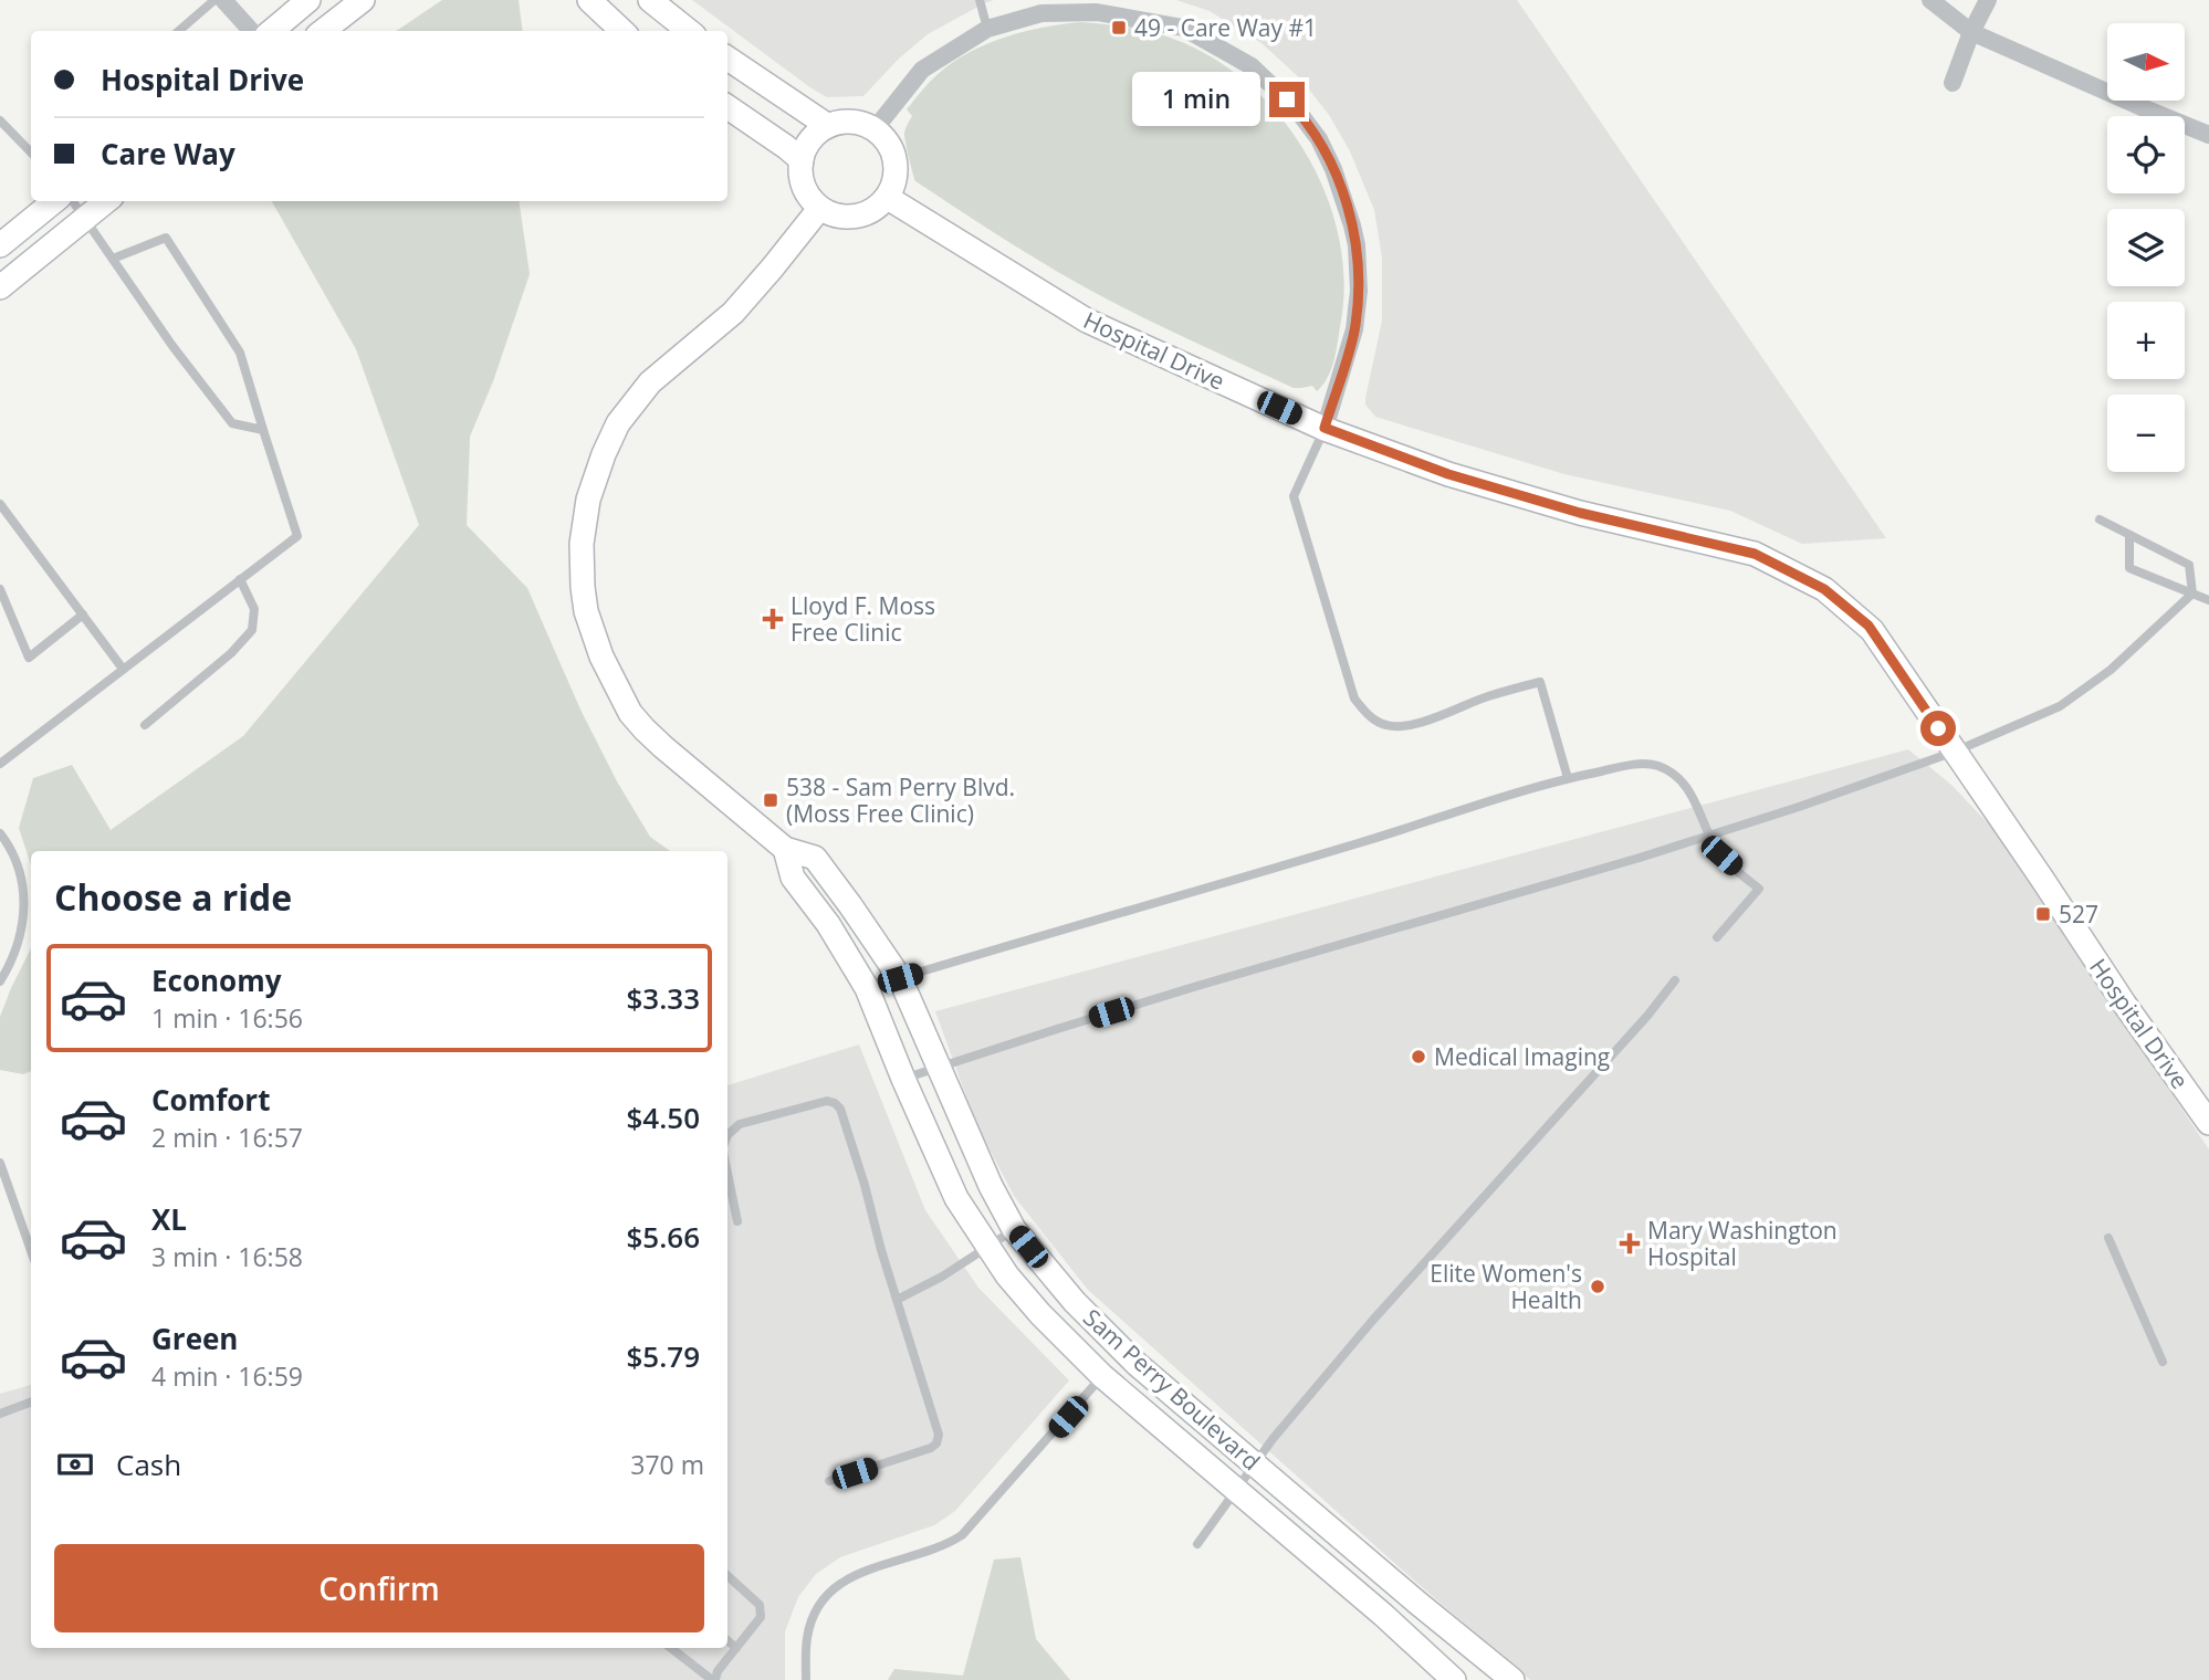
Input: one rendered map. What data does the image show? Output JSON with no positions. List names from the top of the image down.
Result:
{
  "streets": {
    "street": ["Hospital Drive", "Sam Perry Boulevard"]
  },
  "crossings": [
    ["Hospital Drive", "Sam Perry Boulevard"]
  ],
  "places": {
    "transit": ["49 - Care Way #1", "538 - Sam Perry Blvd. (Moss Free Clinic)", "527"],
    "health": ["Lloyd F. Moss Free Clinic", "Mary Washington Hospital"],
    "other": ["Medical Imaging", "Elite Women's Health"]
  },
  "north": "right",
  "page": {
    "map_buttons": ["+", "−"],
    "banner": ["Hospital Drive", "Care Way"],
    "bubble": "1 min",
    "heading": "Choose a ride",
    "list": [
      {
        "name": "Economy",
        "note": "1 min · 16:56",
        "value": "$3.33"
      },
      {
        "name": "Comfort",
        "note": "2 min · 16:57",
        "value": "$4.50"
      },
      {
        "name": "XL",
        "note": "3 min · 16:58",
        "value": "$5.66"
      },
      {
        "name": "Green",
        "note": "4 min · 16:59",
        "value": "$5.79"
      }
    ],
    "pay": ["Cash", "370 m"],
    "buttons": "Confirm"
  }
}
